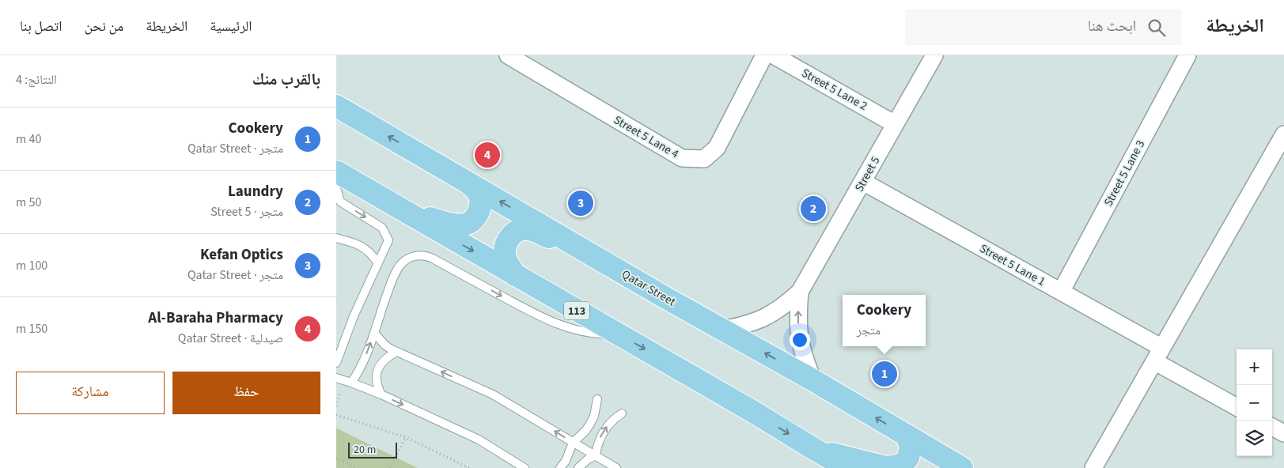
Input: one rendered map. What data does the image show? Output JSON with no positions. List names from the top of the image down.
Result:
{
  "streets": {
    "main road": ["Qatar Street", "113"],
    "street": [
      "Street 5 Lane 2",
      "Street 5 Lane 4",
      "Street 5 Lane 3",
      "Street 5",
      "Street 5 Lane 1"
    ]
  },
  "crossings": [
    ["Street 5 Lane 2", "Street 5"],
    ["Street 5 Lane 3", "Street 5 Lane 1"],
    ["Street 5", "Street 5 Lane 1"],
    ["Street 5", "Qatar Street"]
  ],
  "scale_bar": "20 m",
  "page": {
    "header": "الخريطة",
    "search": "ابحث هنا",
    "nav": [
      "الرئيسية",
      "الخريطة",
      "من نحن",
      "اتصل بنا"
    ],
    "heading": ["بالقرب منك", "النتائج: 4"],
    "list": [
      {
        "mark": "1",
        "name": "Cookery",
        "note": "متجر · Qatar Street",
        "value": "40 m"
      },
      {
        "mark": "2",
        "name": "Laundry",
        "note": "متجر · Street 5",
        "value": "50 m"
      },
      {
        "mark": "3",
        "name": "Kefan Optics",
        "note": "متجر · Qatar Street",
        "value": "100 m"
      },
      {
        "mark": "4",
        "name": "Al-Baraha Pharmacy",
        "note": "صيدلية · Qatar Street",
        "value": "150 m"
      }
    ],
    "pins": [
      "4",
      "3",
      "2",
      "1"
    ],
    "popup": ["Cookery", "متجر"],
    "map_buttons": ["+", "−"],
    "buttons": ["حفظ", "مشاركة"],
    "scale": "20 m"
  }
}
